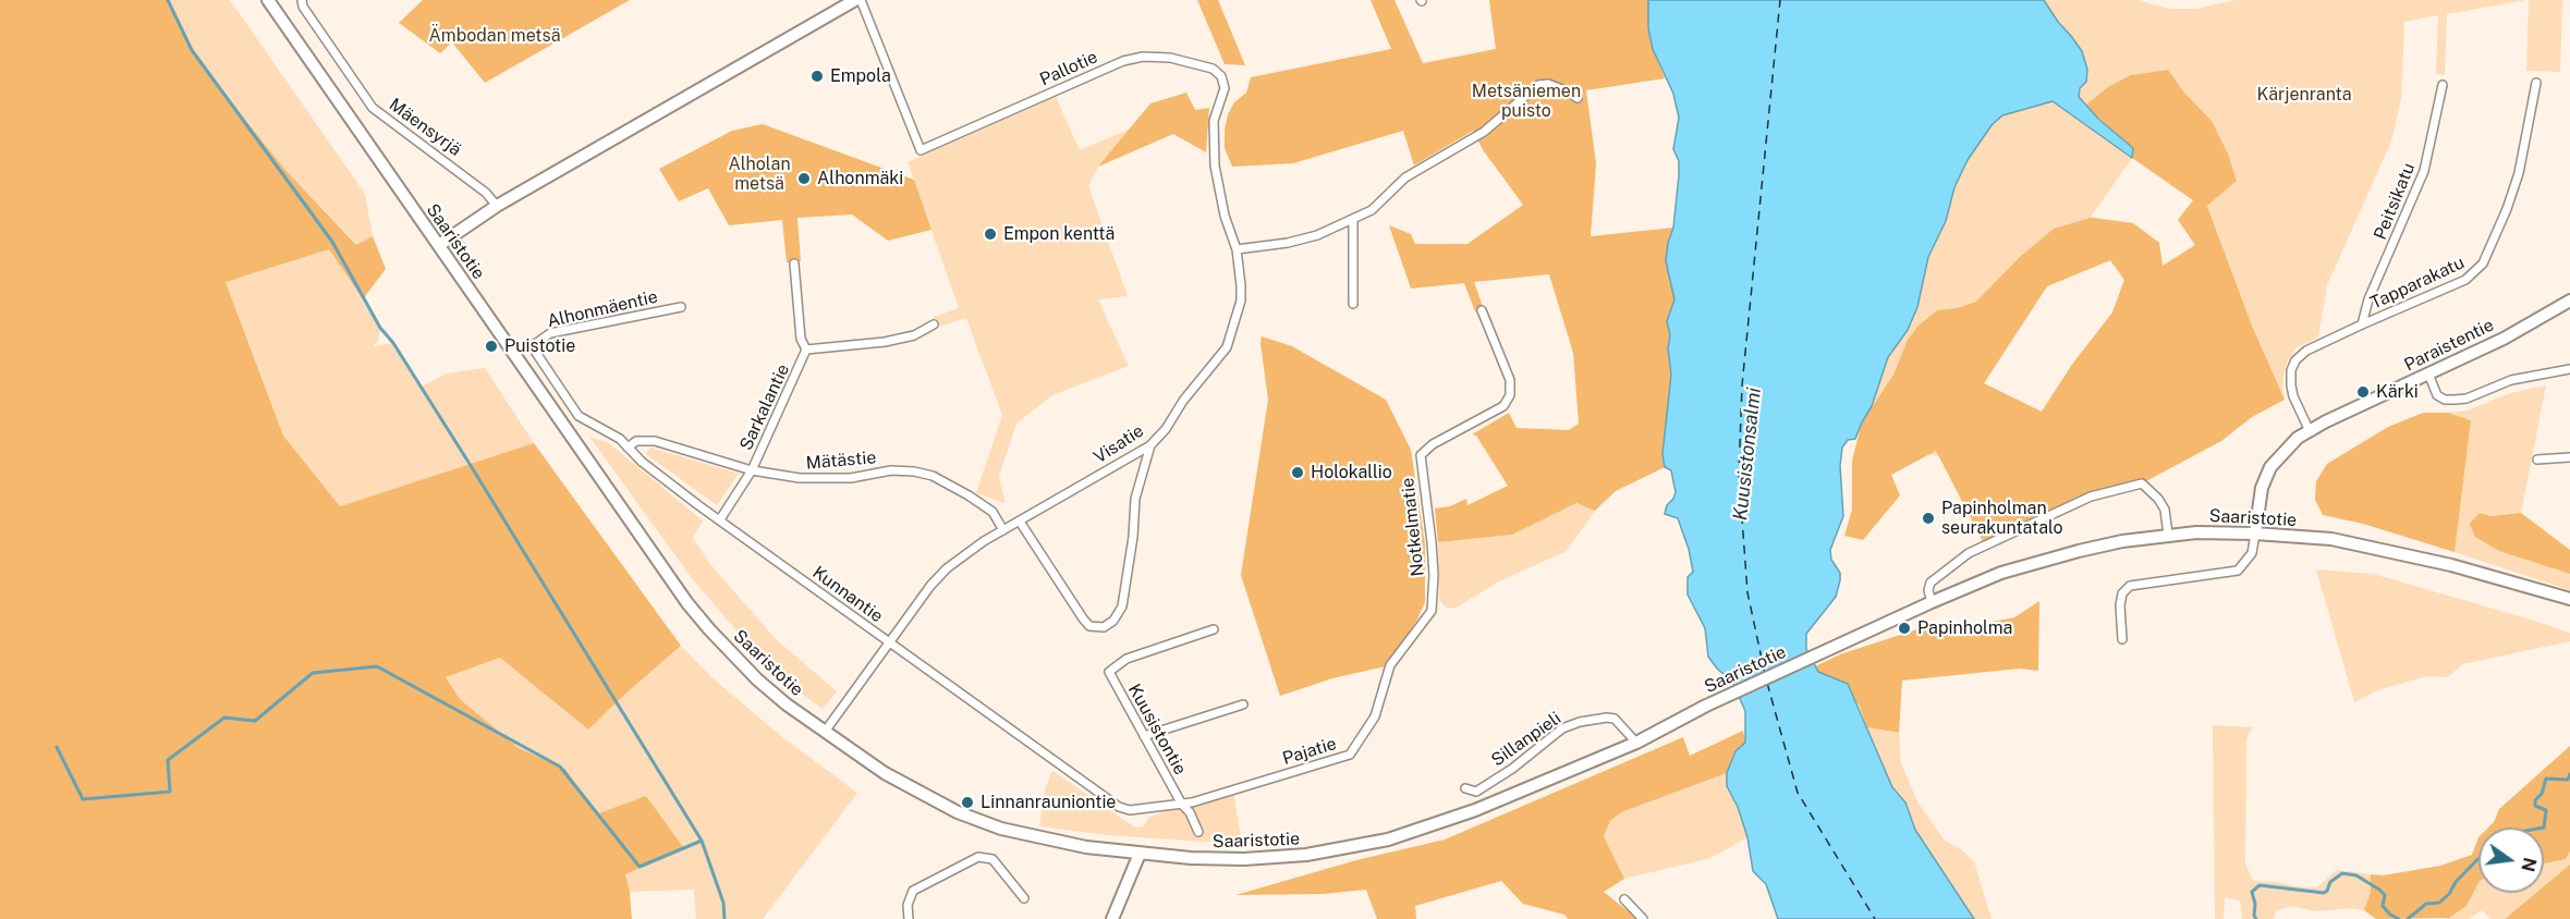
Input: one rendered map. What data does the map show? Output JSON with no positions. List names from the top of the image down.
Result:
{
  "streets": {
    "main road": ["Saaristotie", "Paraistentie"],
    "street": [
      "Pallotie",
      "Mäensyrjä",
      "Peitsikatu",
      "Tapparakatu",
      "Alhonmäentie",
      "Sarkalantie",
      "Visatie",
      "Mätästie",
      "Notkelmatie",
      "Kunnantie",
      "Kuusistontie",
      "Sillanpieli",
      "Pajatie"
    ]
  },
  "crossings": [
    ["Pallotie", "Visatie"],
    ["Peitsikatu", "Tapparakatu"],
    ["Saaristotie", "Paraistentie"],
    ["Saaristotie", "Visatie"],
    ["Saaristotie", "Sillanpieli"],
    ["Tapparakatu", "Paraistentie"],
    ["Alhonmäentie", "Kunnantie"],
    ["Sarkalantie", "Mätästie"],
    ["Sarkalantie", "Kunnantie"],
    ["Visatie", "Mätästie"],
    ["Visatie", "Kunnantie"],
    ["Mätästie", "Kunnantie"],
    ["Notkelmatie", "Pajatie"],
    ["Kunnantie", "Kuusistontie"],
    ["Kunnantie", "Pajatie"],
    ["Kuusistontie", "Pajatie"]
  ],
  "water": ["Kuusistonsalmi"],
  "parks": [
    "Ämbodan metsä",
    "Metsäniemen puisto",
    "Kärjenranta",
    "Alholan metsä"
  ],
  "places": [
    "Empola",
    "Alhonmäki",
    "Empon kenttä",
    "Puistotie",
    "Kärki",
    "Holokallio",
    "Papinholman seurakuntatalo",
    "Papinholma",
    "Linnanrauniontie"
  ],
  "north": "right"
}
